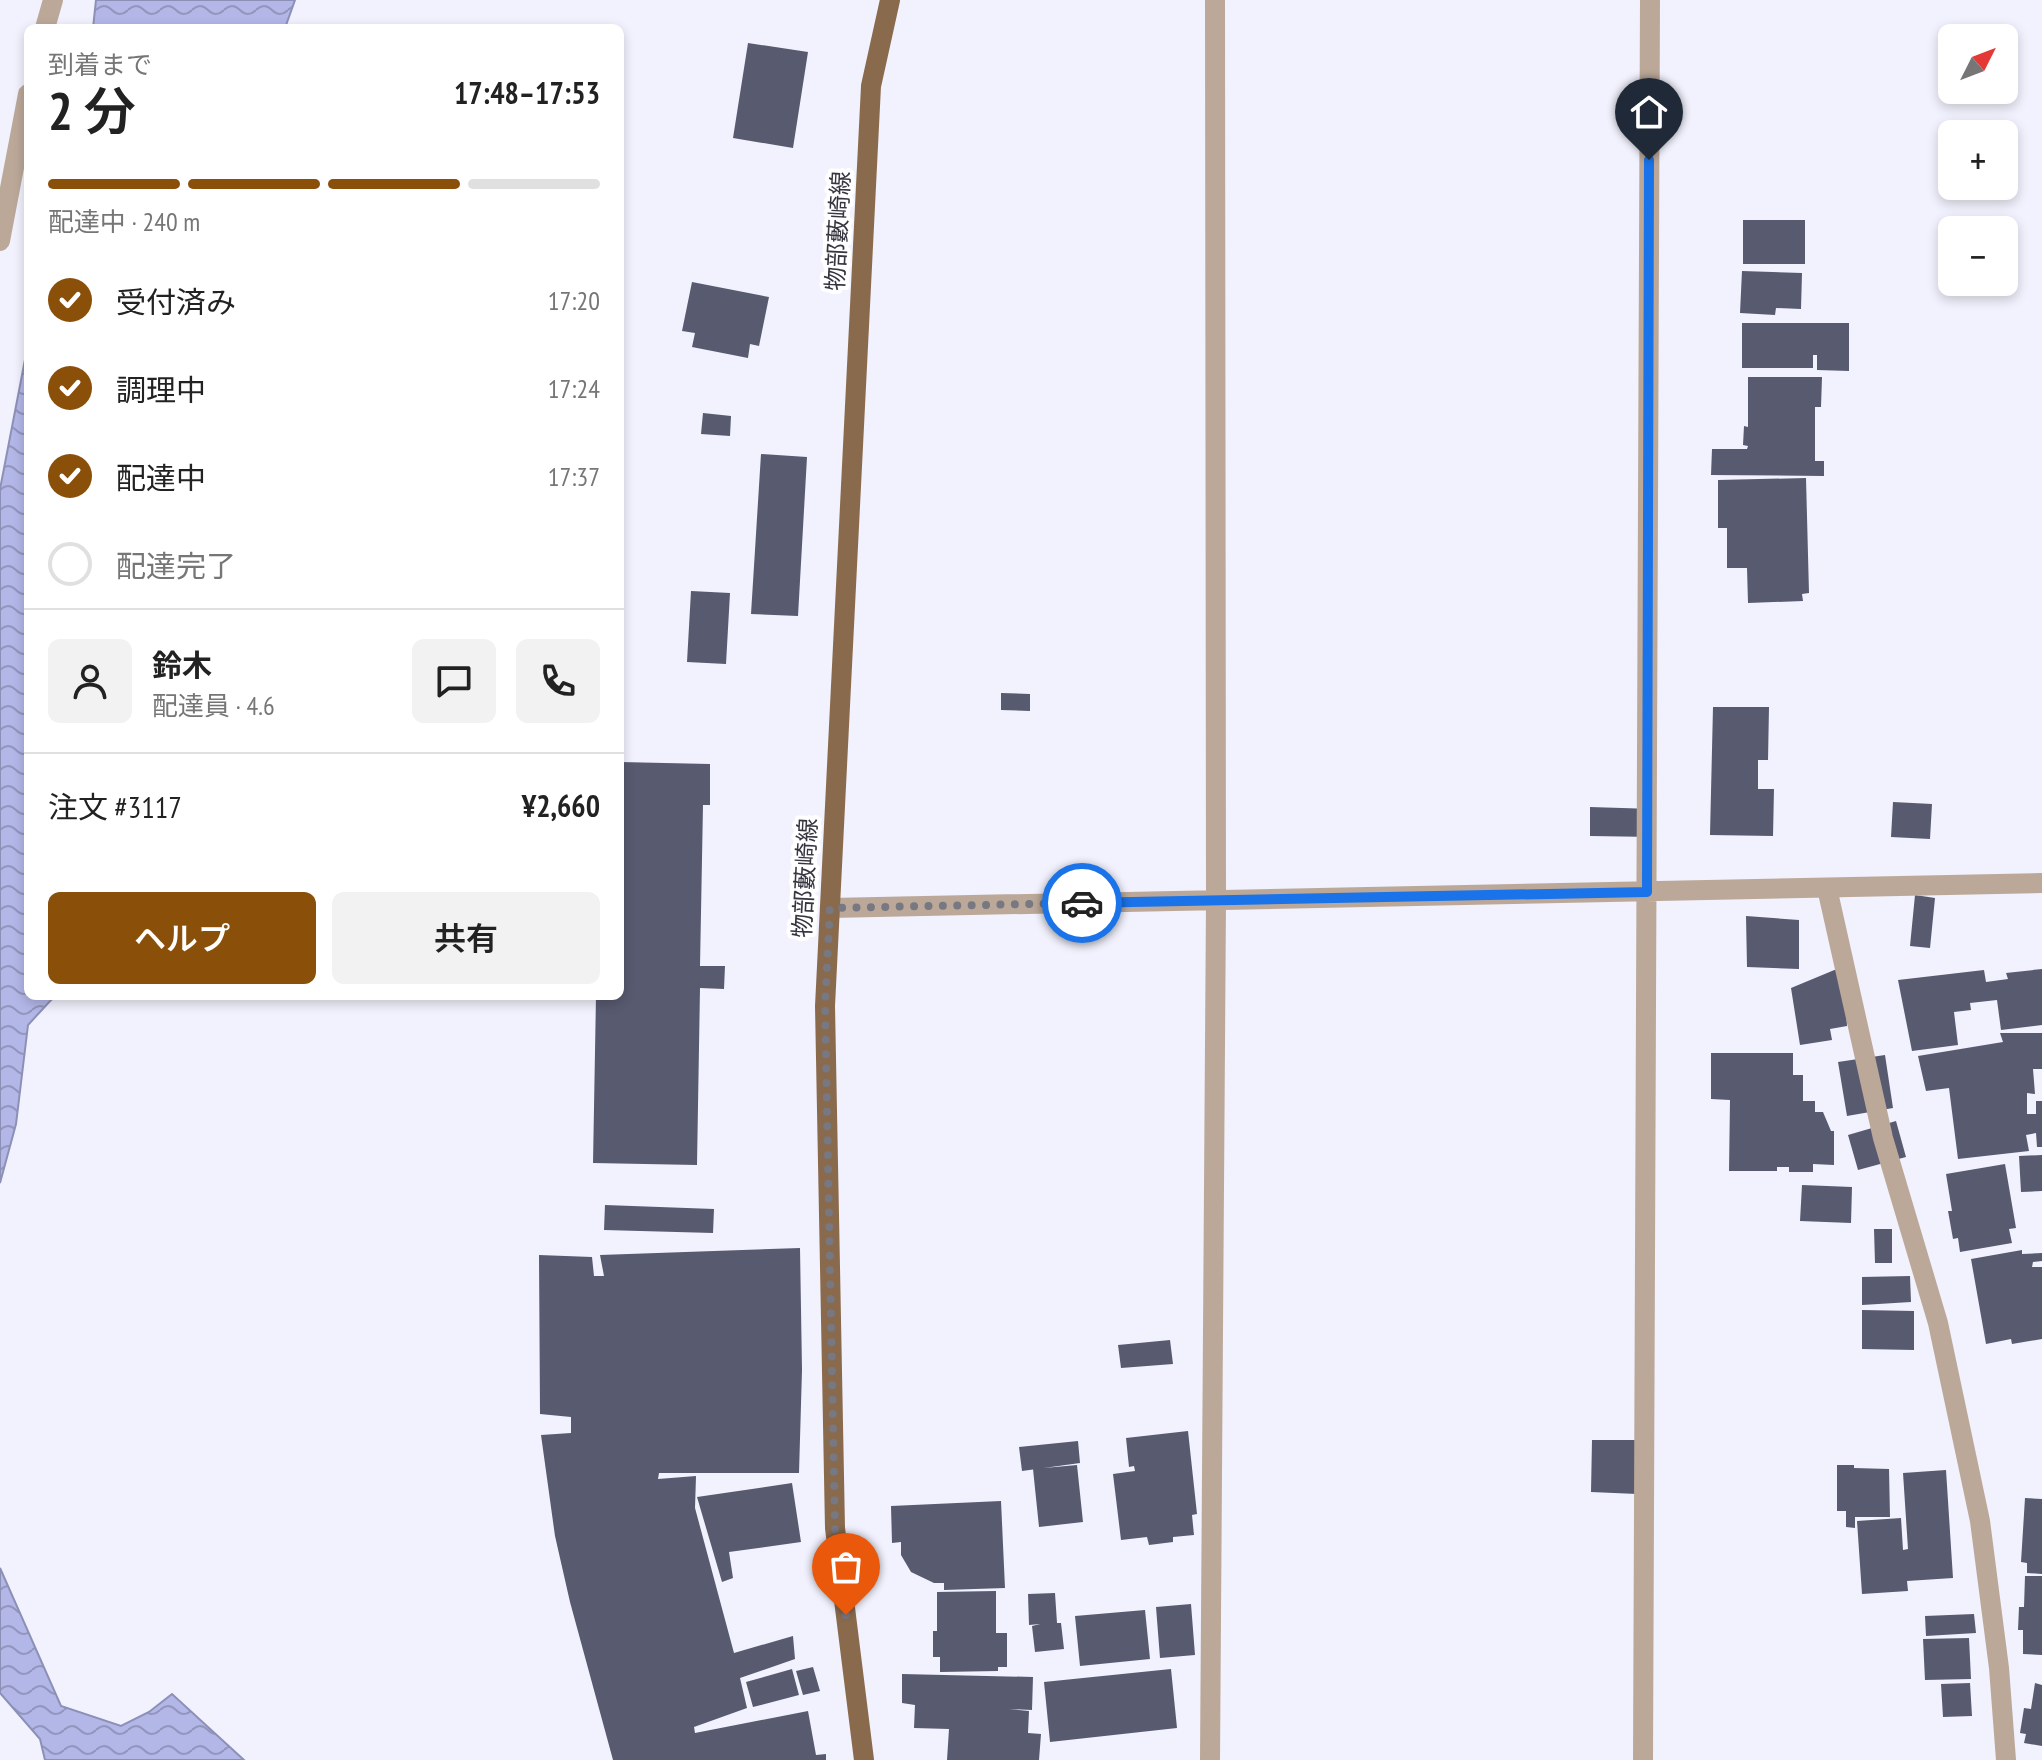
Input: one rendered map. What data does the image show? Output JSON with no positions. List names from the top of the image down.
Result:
{
  "streets": {
    "main road": ["物部藪崎線"]
  },
  "north": "top right",
  "page": {
    "map_buttons": ["+", "−"],
    "heading": ["2 分", "到着まで", "17:48–17:53"],
    "panel": [
      "鈴木",
      "配達員 · 4.6",
      "注文 #3117",
      "¥2,660"
    ],
    "bar": "配達中 · 240 m",
    "list": [
      ["受付済み", "17:20"],
      ["調理中", "17:24"],
      ["配達中", "17:37"],
      "配達完了"
    ],
    "buttons": ["ヘルプ", "共有"]
  }
}
